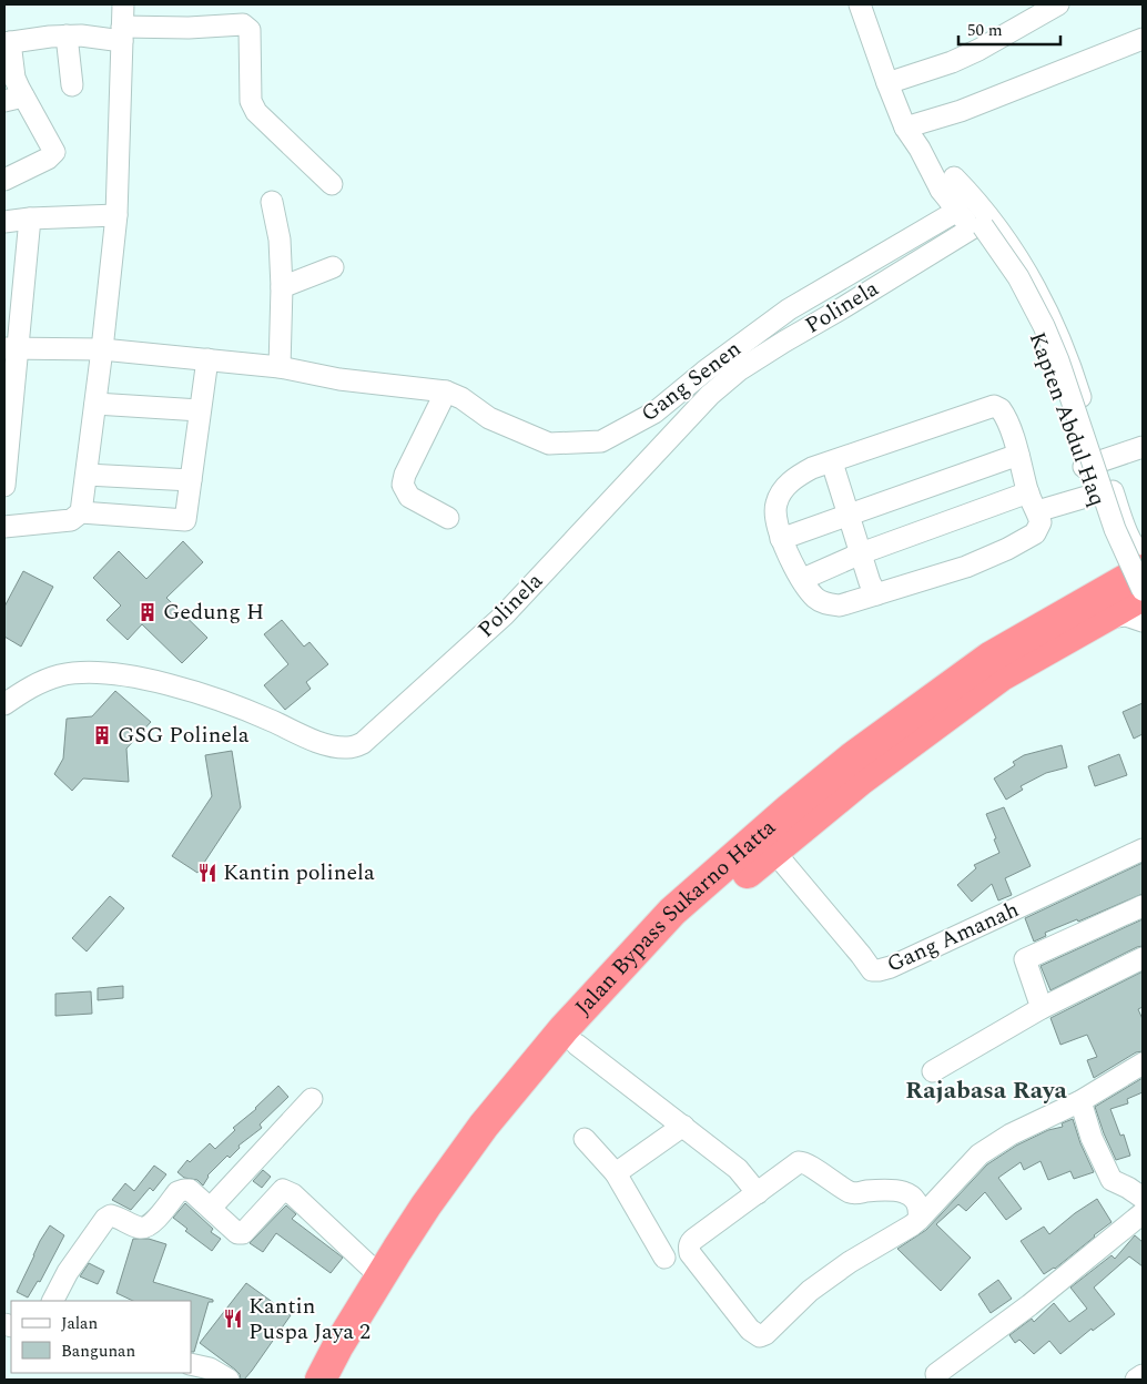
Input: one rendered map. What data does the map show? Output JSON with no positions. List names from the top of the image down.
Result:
{
  "streets": {
    "highway": ["Jalan Bypass Sukarno Hatta"],
    "street": [
      "Polinela",
      "Gang Senen",
      "Kapten Abdul Haq",
      "Gang Amanah"
    ]
  },
  "crossings": [
    ["Polinela", "Kapten Abdul Haq"],
    ["Gang Senen", "Kapten Abdul Haq"],
    ["Kapten Abdul Haq", "Jalan Bypass Sukarno Hatta"],
    ["Jalan Bypass Sukarno Hatta", "Gang Amanah"]
  ],
  "districts": ["Rajabasa Raya"],
  "places": {
    "building": ["Gedung H", "GSG Polinela"],
    "restaurant": ["Kantin polinela", "Kantin Puspa Jaya 2"]
  },
  "legend": ["Jalan", "Bangunan"],
  "scale_bar": "50 m"
}
